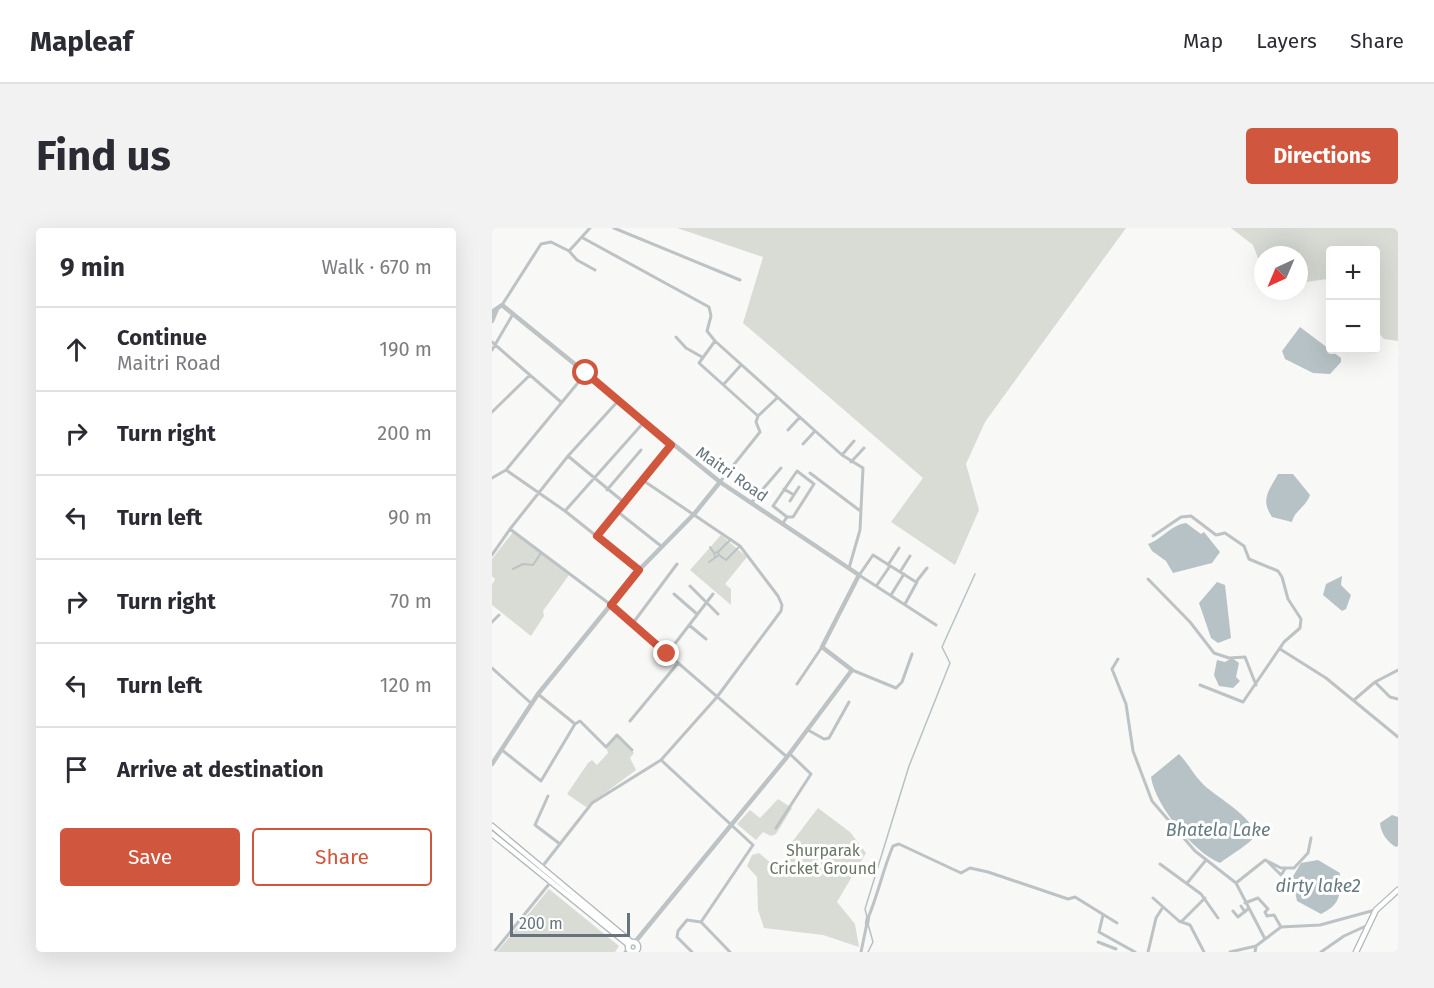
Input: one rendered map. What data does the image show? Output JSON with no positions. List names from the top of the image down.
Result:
{
  "streets": {
    "street": ["Maitri Road"]
  },
  "water": ["Bhatela Lake", "dirty lake2"],
  "parks": ["Shurparak Cricket Ground"],
  "scale_bar": "200 m",
  "north": "bottom left",
  "page": {
    "header": "Mapleaf",
    "nav": ["Map", "Layers", "Share"],
    "buttons": [
      "Directions",
      ["Save", "Share"]
    ],
    "title": "Find us",
    "heading": ["9 min", "Walk · 670 m"],
    "map_buttons": ["+", "−"],
    "list": [
      ["Continue", "Maitri Road", "190 m"],
      ["Turn right", "200 m"],
      ["Turn left", "90 m"],
      ["Turn right", "70 m"],
      ["Turn left", "120 m"],
      "Arrive at destination"
    ],
    "scale": "200 m"
  }
}
